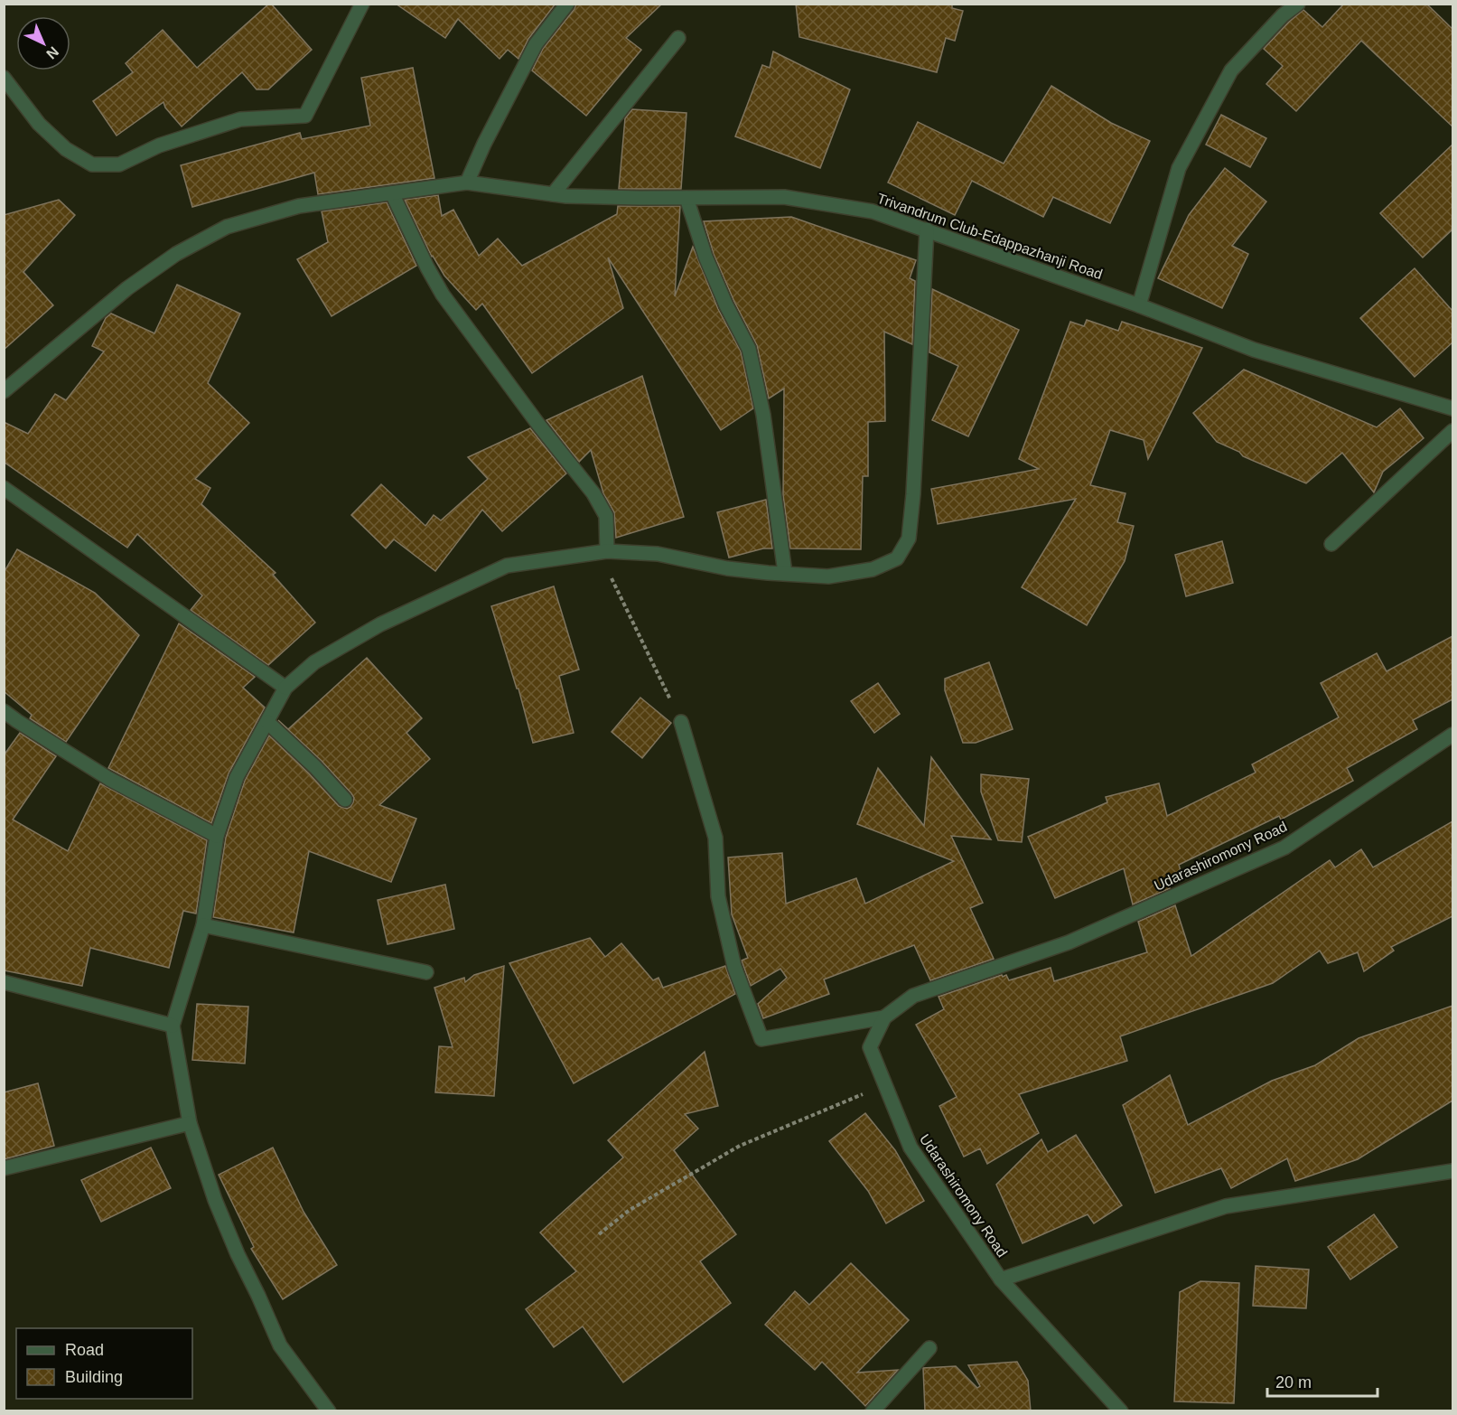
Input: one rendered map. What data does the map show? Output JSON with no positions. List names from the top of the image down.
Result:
{
  "streets": {
    "street": ["Trivandrum Club-Edappazhanji Road", "Udarashiromony Road"]
  },
  "legend": ["Road", "Building"],
  "scale_bar": "20 m",
  "north": "bottom right"
}
